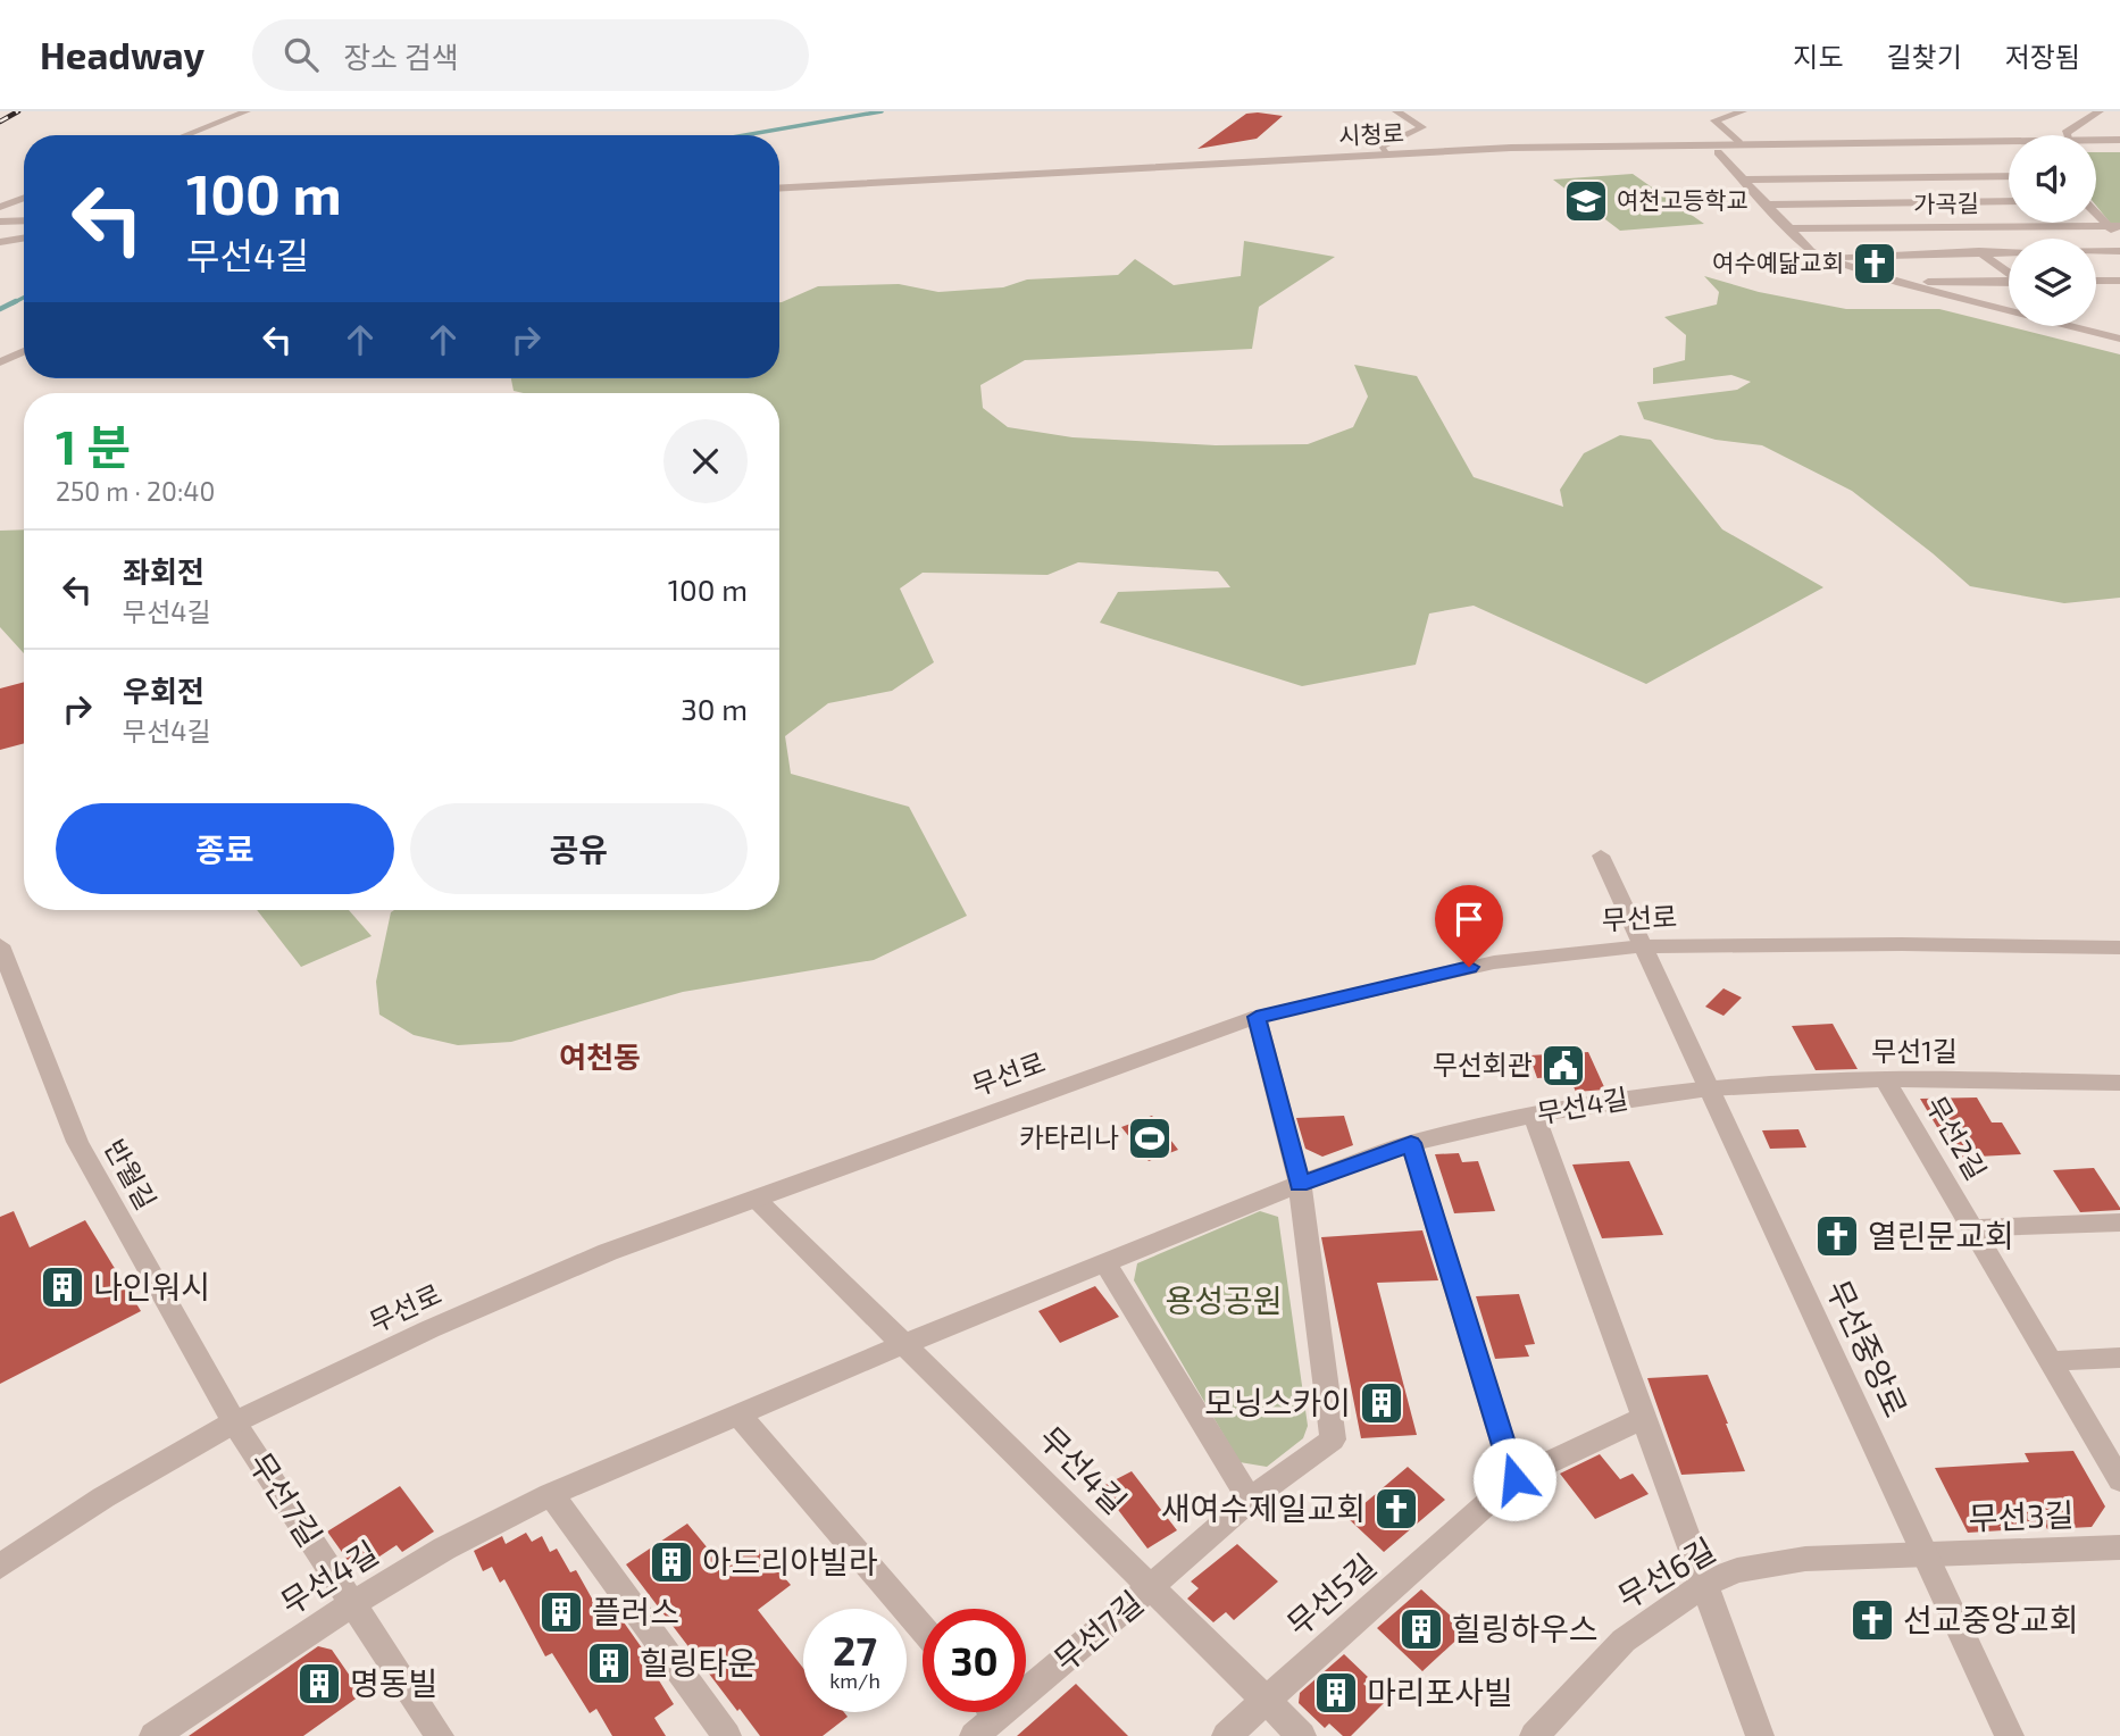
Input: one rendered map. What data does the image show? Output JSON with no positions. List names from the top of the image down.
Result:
{
  "streets": {
    "street": [
      "시청로",
      "가곡길",
      "무선로",
      "무선1길",
      "무선4길",
      "무선2길",
      "반월길",
      "무선중앙로",
      "무선7길",
      "무선3길",
      "무선6길",
      "무선5길"
    ]
  },
  "crossings": [
    ["무선로", "무선4길"],
    ["무선로", "반월길"],
    ["무선로", "무선중앙로"],
    ["무선로", "무선7길"],
    ["무선1길", "무선4길"],
    ["무선1길", "무선2길"],
    ["무선1길", "무선중앙로"],
    ["무선4길", "무선중앙로"],
    ["무선4길", "무선7길"],
    ["무선4길", "무선5길"],
    ["반월길", "무선7길"],
    ["무선중앙로", "무선3길"],
    ["무선중앙로", "무선6길"],
    ["무선3길", "무선6길"]
  ],
  "districts": ["여천동"],
  "parks": ["용성공원"],
  "places": {
    "school or university": ["여천고등학교"],
    "church": [
      "여수예닮교회",
      "열린문교회",
      "새여수제일교회",
      "선교중앙교회"
    ],
    "public building": ["무선회관"],
    "sports": ["카타리나"],
    "building": [
      "나인워시",
      "모닝스카이",
      "아드리아빌라",
      "플러스",
      "힐링하우스",
      "힐링타운",
      "명동빌",
      "마리포사빌"
    ]
  },
  "page": {
    "header": "Headway",
    "search": "장소 검색",
    "nav": ["지도", "길찾기", "저장됨"],
    "turn": ["100 m", "무선4길"],
    "heading": ["1 분", "250 m · 20:40"],
    "list": [
      {
        "name": "좌회전",
        "note": "무선4길",
        "value": "100 m"
      },
      {
        "name": "우회전",
        "note": "무선4길",
        "value": "30 m"
      }
    ],
    "buttons": ["종료", "공유"],
    "speed": "27 km/h",
    "limit": "30"
  }
}
